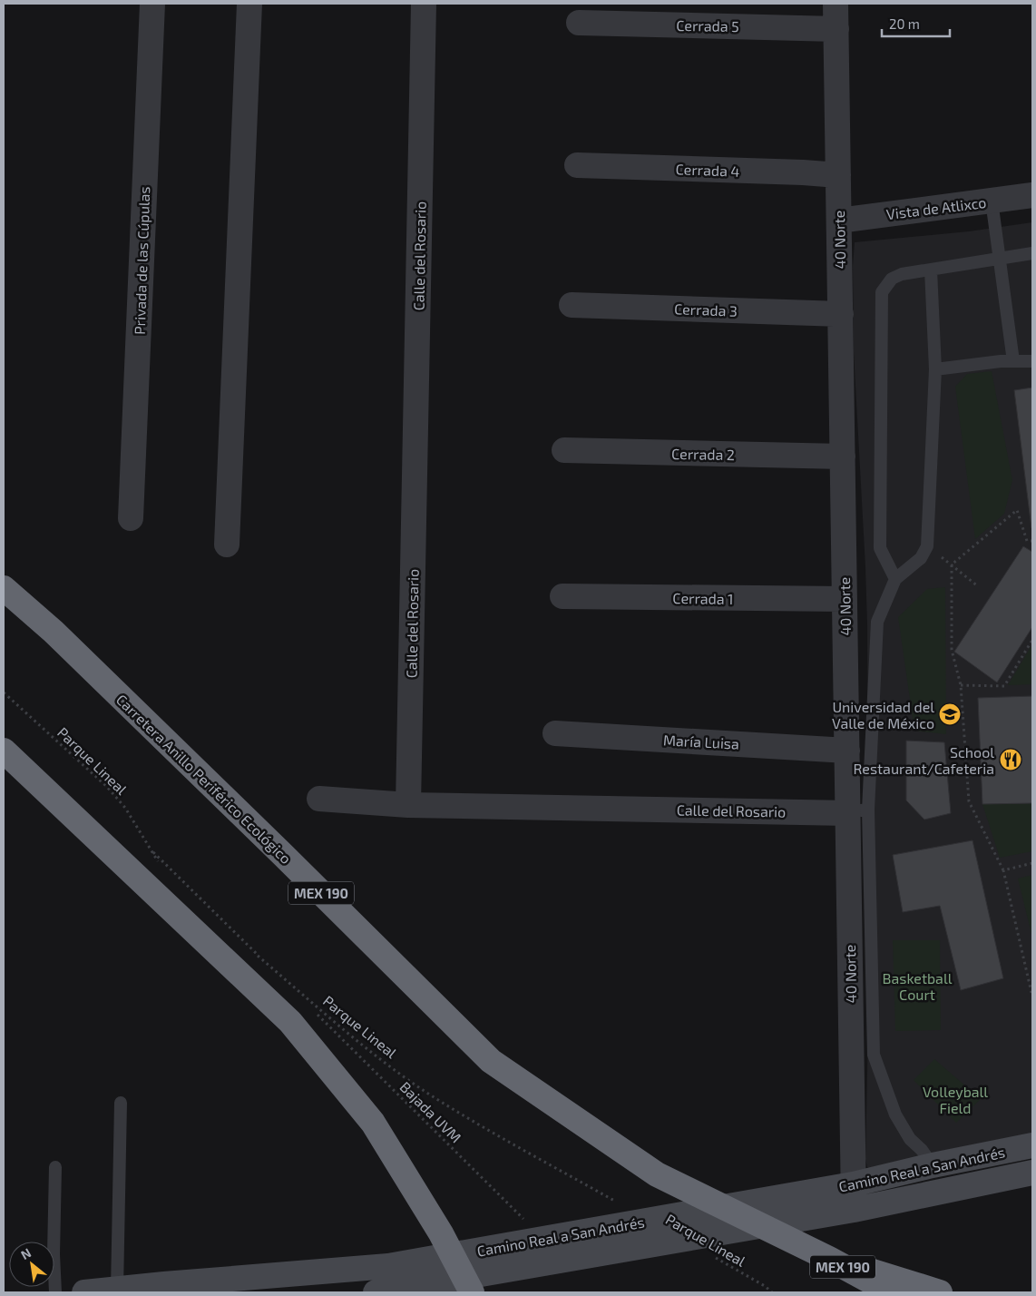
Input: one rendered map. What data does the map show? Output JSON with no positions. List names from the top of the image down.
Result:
{
  "streets": {
    "highway": ["Carretera Anillo Periférico Ecológico", "MEX 190"],
    "main road": ["Camino Real a San Andrés"],
    "street": [
      "Cerrada 5",
      "Cerrada 4",
      "Vista de Atlixco",
      "40 Norte",
      "Calle del Rosario",
      "Privada de las Cúpulas",
      "Cerrada 3",
      "Cerrada 2",
      "Cerrada 1",
      "María Luisa"
    ],
    "path": ["Parque Lineal", "Bajada UVM"]
  },
  "crossings": [
    ["Cerrada 5", "40 Norte"],
    ["Cerrada 4", "40 Norte"],
    ["Vista de Atlixco", "40 Norte"],
    ["40 Norte", "Calle del Rosario"],
    ["40 Norte", "Cerrada 3"],
    ["40 Norte", "Cerrada 2"],
    ["40 Norte", "Cerrada 1"],
    ["40 Norte", "María Luisa"],
    ["40 Norte", "Camino Real a San Andrés"],
    ["Carretera Anillo Periférico Ecológico", "MEX 190"],
    ["Bajada UVM", "Camino Real a San Andrés"]
  ],
  "parks": ["Basketball Court", "Volleyball Field"],
  "places": {
    "school or university": ["Universidad del Valle de México"],
    "restaurant": ["School Restaurant/Cafeteria"]
  },
  "scale_bar": "20 m",
  "north": "top left"
}
